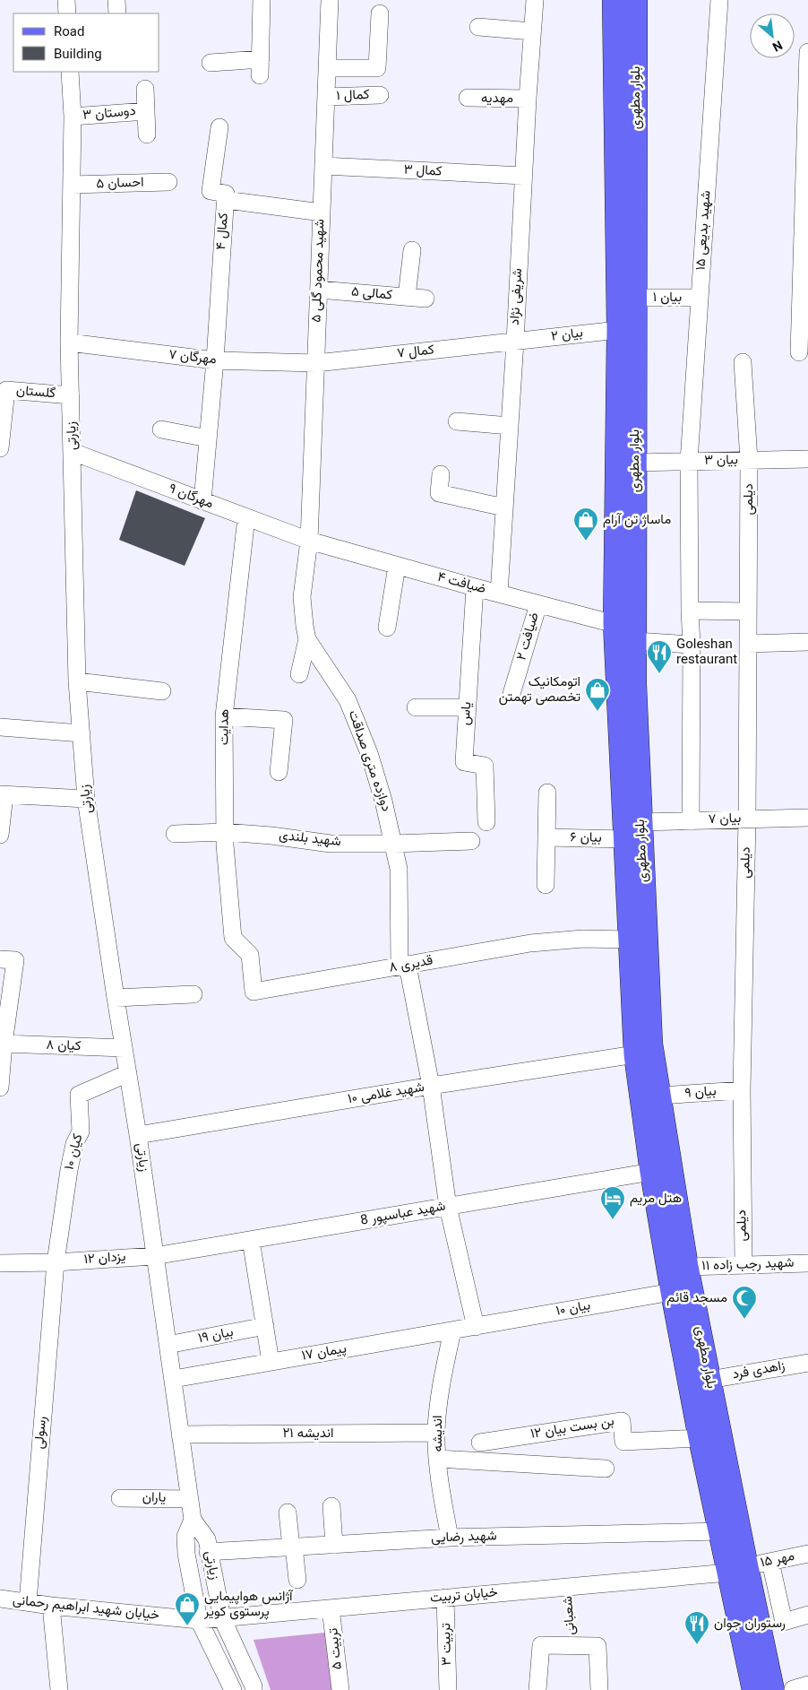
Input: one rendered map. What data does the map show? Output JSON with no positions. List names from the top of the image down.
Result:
{
  "streets": {
    "main road": ["بلوار مطهری"],
    "street": [
      "کمال ۱",
      "مهدیه",
      "دوستان ۳",
      "کمال ۳",
      "احسان ۵",
      "شهید بدیعی ۱۵",
      "کمال ۴",
      "شهید محمود گلی ۵",
      "کمالی ۵",
      "شریفی نژاد",
      "بیان ۱",
      "بیان ۲",
      "کمال ۷",
      "مهرگان ۷",
      "گلستان",
      "زیارتی",
      "بیان ۳",
      "مهرگان ۹",
      "دیلمی",
      "ضیافت ۴",
      "ضیافت ۲",
      "یاس",
      "هدایت",
      "دوازده متری صداقت",
      "بیان ۷",
      "بیان ۶",
      "شهید بلندی",
      "قدیری ۸",
      "کیان ۸",
      "بیان ۹",
      "شهید غلامی ۱۰",
      "کیان ۱۰",
      "شهید عباسپور 8",
      "یزدان ۱۲",
      "شهید رجب زاده ۱۱",
      "بیان ۱۰",
      "بیان ۱۹",
      "پیمان ۱۷",
      "زاهدی فرد",
      "بن بست بیان ۱۲",
      "رسولی",
      "اندیشه ۲۱",
      "اندیشه",
      "یاران",
      "شهید رضایی",
      "مهر ۱۵",
      "خیابان تربیت",
      "خیابان شهید ابراهیم رحمانی",
      "شعبانی",
      "تربیت ۳",
      "تربیت ۵"
    ]
  },
  "crossings": [
    ["کمال ۱", "شهید محمود گلی ۵"],
    ["بلوار مطهری", "بیان ۱"],
    ["بلوار مطهری", "بیان ۲"],
    ["بلوار مطهری", "بیان ۳"],
    ["بلوار مطهری", "ضیافت ۴"],
    ["بلوار مطهری", "بیان ۷"],
    ["بلوار مطهری", "بیان ۶"],
    ["بلوار مطهری", "قدیری ۸"],
    ["بلوار مطهری", "بیان ۹"],
    ["بلوار مطهری", "شهید غلامی ۱۰"],
    ["بلوار مطهری", "شهید عباسپور 8"],
    ["بلوار مطهری", "شهید رجب زاده ۱۱"],
    ["بلوار مطهری", "بیان ۱۰"],
    ["بلوار مطهری", "زاهدی فرد"],
    ["بلوار مطهری", "بن بست بیان ۱۲"],
    ["بلوار مطهری", "شهید رضایی"],
    ["بلوار مطهری", "مهر ۱۵"],
    ["بلوار مطهری", "خیابان تربیت"],
    ["مهدیه", "شریفی نژاد"],
    ["دوستان ۳", "زیارتی"],
    ["کمال ۳", "شهید محمود گلی ۵"],
    ["کمال ۳", "شریفی نژاد"],
    ["احسان ۵", "زیارتی"],
    ["شهید بدیعی ۱۵", "بیان ۱"],
    ["شهید بدیعی ۱۵", "بیان ۳"],
    ["شهید بدیعی ۱۵", "بیان ۷"],
    ["کمال ۴", "شهید محمود گلی ۵"],
    ["کمال ۴", "مهرگان ۷"],
    ["کمال ۴", "مهرگان ۹"],
    ["شهید محمود گلی ۵", "کمالی ۵"],
    ["شهید محمود گلی ۵", "کمال ۷"],
    ["شهید محمود گلی ۵", "مهرگان ۷"],
    ["شهید محمود گلی ۵", "مهرگان ۹"],
    ["شهید محمود گلی ۵", "ضیافت ۴"],
    ["شهید محمود گلی ۵", "دوازده متری صداقت"],
    ["شریفی نژاد", "بیان ۲"],
    ["شریفی نژاد", "کمال ۷"],
    ["شریفی نژاد", "ضیافت ۴"],
    ["بیان ۲", "کمال ۷"],
    ["کمال ۷", "مهرگان ۷"],
    ["مهرگان ۷", "زیارتی"],
    ["گلستان", "زیارتی"],
    ["زیارتی", "مهرگان ۹"],
    ["زیارتی", "کیان ۸"],
    ["زیارتی", "شهید غلامی ۱۰"],
    ["زیارتی", "کیان ۱۰"],
    ["زیارتی", "شهید عباسپور 8"],
    ["زیارتی", "یزدان ۱۲"],
    ["زیارتی", "بیان ۱۹"],
    ["زیارتی", "پیمان ۱۷"],
    ["زیارتی", "اندیشه ۲۱"],
    ["زیارتی", "یاران"],
    ["زیارتی", "شهید رضایی"],
    ["زیارتی", "خیابان تربیت"],
    ["زیارتی", "خیابان شهید ابراهیم رحمانی"],
    ["بیان ۳", "دیلمی"],
    ["مهرگان ۹", "ضیافت ۴"],
    ["مهرگان ۹", "هدایت"],
    ["مهرگان ۹", "دوازده متری صداقت"],
    ["دیلمی", "بیان ۷"],
    ["دیلمی", "بیان ۹"],
    ["دیلمی", "شهید رجب زاده ۱۱"],
    ["ضیافت ۴", "ضیافت ۲"],
    ["ضیافت ۴", "یاس"],
    ["ضیافت ۴", "دوازده متری صداقت"],
    ["هدایت", "شهید بلندی"],
    ["هدایت", "قدیری ۸"],
    ["دوازده متری صداقت", "شهید بلندی"],
    ["دوازده متری صداقت", "قدیری ۸"],
    ["دوازده متری صداقت", "شهید غلامی ۱۰"],
    ["دوازده متری صداقت", "شهید عباسپور 8"],
    ["دوازده متری صداقت", "بیان ۱۰"],
    ["دوازده متری صداقت", "پیمان ۱۷"],
    ["کیان ۱۰", "یزدان ۱۲"],
    ["کیان ۱۰", "رسولی"],
    ["شهید عباسپور 8", "یزدان ۱۲"],
    ["یزدان ۱۲", "رسولی"],
    ["بیان ۱۰", "پیمان ۱۷"],
    ["پیمان ۱۷", "اندیشه"],
    ["رسولی", "خیابان شهید ابراهیم رحمانی"],
    ["اندیشه ۲۱", "اندیشه"],
    ["اندیشه", "شهید رضایی"],
    ["مهر ۱۵", "خیابان تربیت"],
    ["خیابان تربیت", "خیابان شهید ابراهیم رحمانی"],
    ["خیابان تربیت", "شعبانی"],
    ["خیابان تربیت", "تربیت ۳"],
    ["خیابان تربیت", "تربیت ۵"]
  ],
  "places": {
    "shop": ["ماساژ تن آرام", "اتومکانیک تخصصی تهمتن", "آژانس هواپیمایی پرستوی کویر"],
    "restaurant": ["Goleshan restaurant", "رستوران جوان"],
    "hotel": ["هتل مریم"],
    "mosque": ["مسجد قائم"]
  },
  "legend": ["Road", "Building"],
  "north": "bottom right"
}
